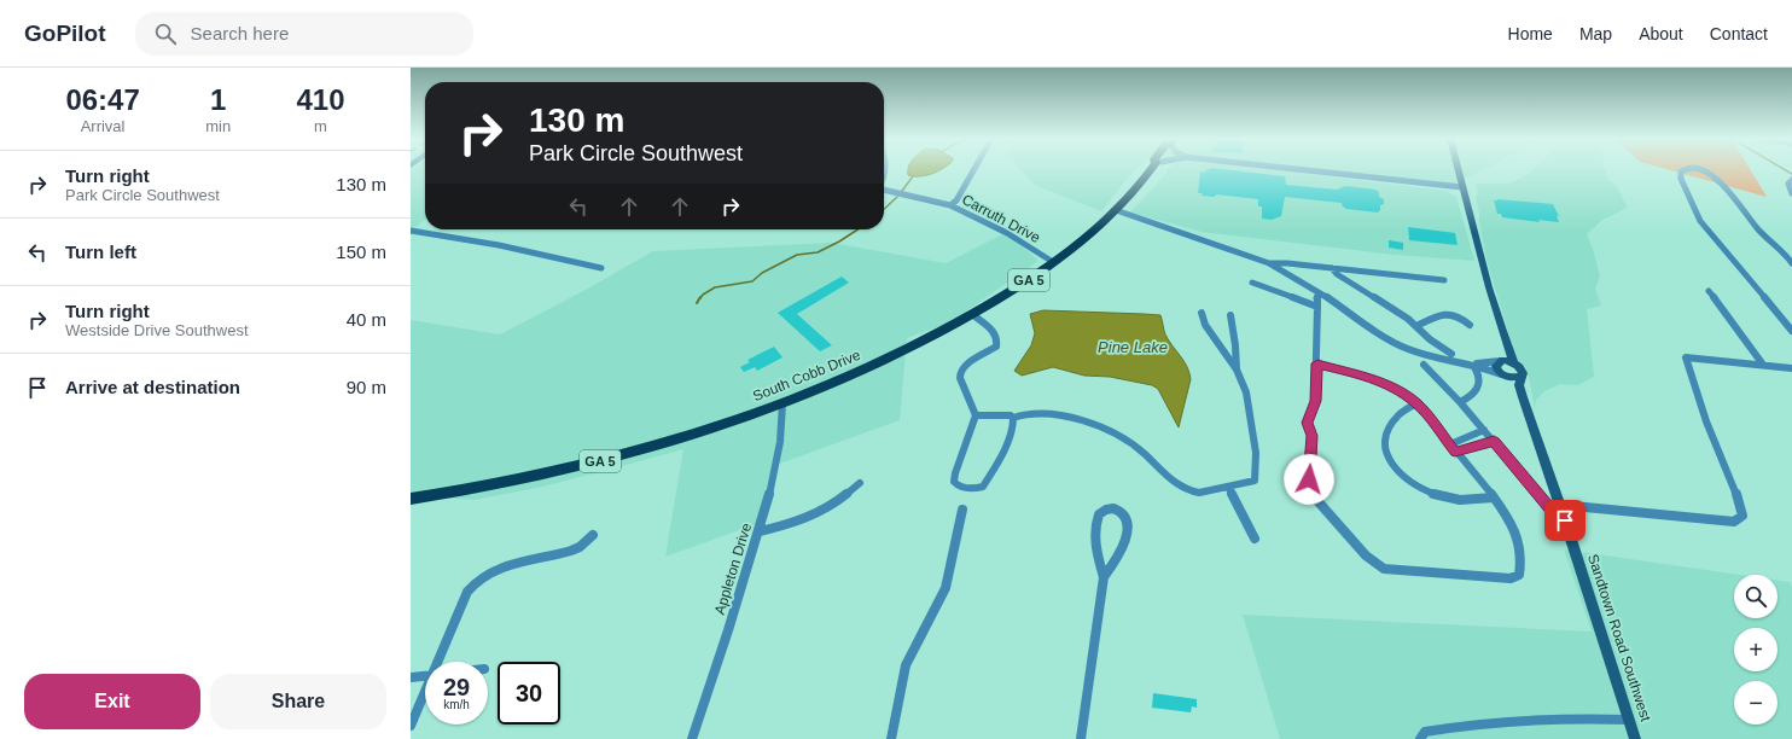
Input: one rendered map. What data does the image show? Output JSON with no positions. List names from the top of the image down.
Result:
{
  "streets": {
    "main road": ["GA 5", "South Cobb Drive"],
    "street": ["Carruth Drive", "Appleton Drive", "Sandtown Road Southwest"]
  },
  "crossings": [
    ["Carruth Drive", "South Cobb Drive"],
    ["South Cobb Drive", "Appleton Drive"]
  ],
  "water": ["Pine Lake"],
  "page": {
    "header": "GoPilot",
    "search": "Search here",
    "nav": [
      "Home",
      "Map",
      "About",
      "Contact"
    ],
    "eta": [
      "06:47",
      "Arrival",
      "1",
      "min",
      "410",
      "m"
    ],
    "turn": ["130 m", "Park Circle Southwest"],
    "list": [
      {
        "name": "Turn right",
        "note": "Park Circle Southwest",
        "value": "130 m"
      },
      {
        "name": "Turn left",
        "value": "150 m"
      },
      {
        "name": "Turn right",
        "note": "Westside Drive Southwest",
        "value": "40 m"
      },
      {
        "name": "Arrive at destination",
        "value": "90 m"
      }
    ],
    "map_buttons": ["+", "−"],
    "speed": "29 km/h",
    "limit": "30",
    "buttons": ["Exit", "Share"]
  }
}
